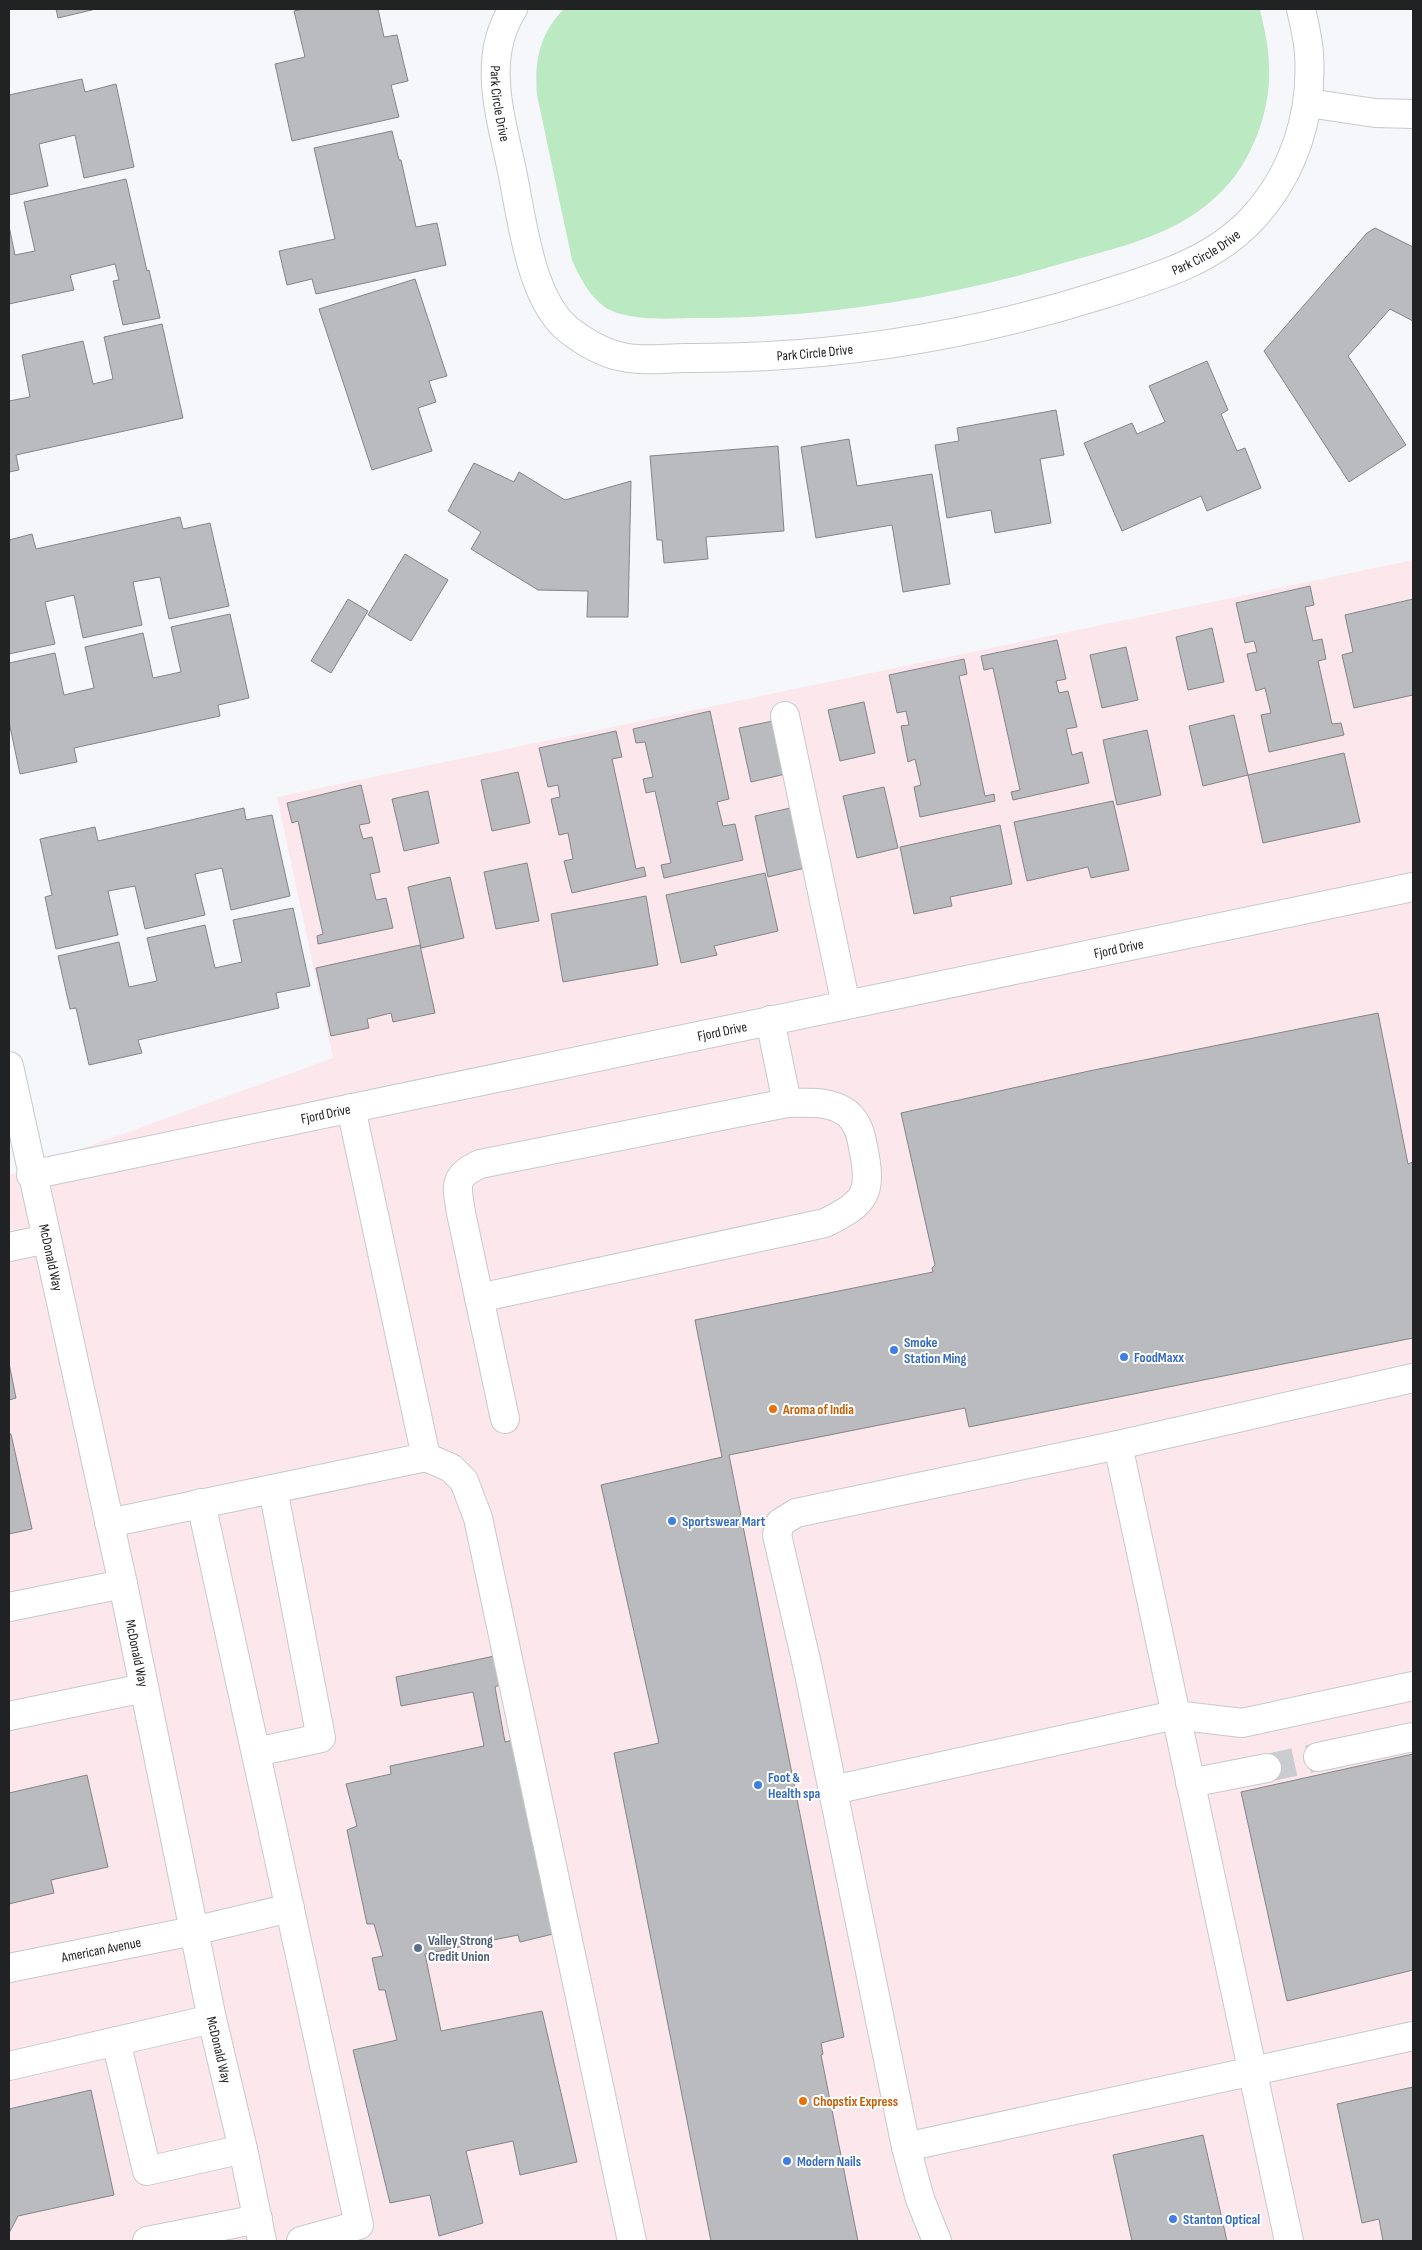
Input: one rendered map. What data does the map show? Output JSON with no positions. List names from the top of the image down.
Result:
{
  "streets": {
    "street": [
      "Park Circle Drive",
      "Fjord Drive",
      "McDonald Way",
      "American Avenue"
    ]
  },
  "crossings": [
    ["Fjord Drive", "McDonald Way"],
    ["McDonald Way", "American Avenue"]
  ],
  "places": [
    "Smoke Station Ming",
    "FoodMaxx",
    "Aroma of India",
    "Sportswear Mart",
    "Foot & Health spa",
    "Valley Strong Credit Union",
    "Chopstix Express",
    "Modern Nails",
    "Stanton Optical"
  ]
}
